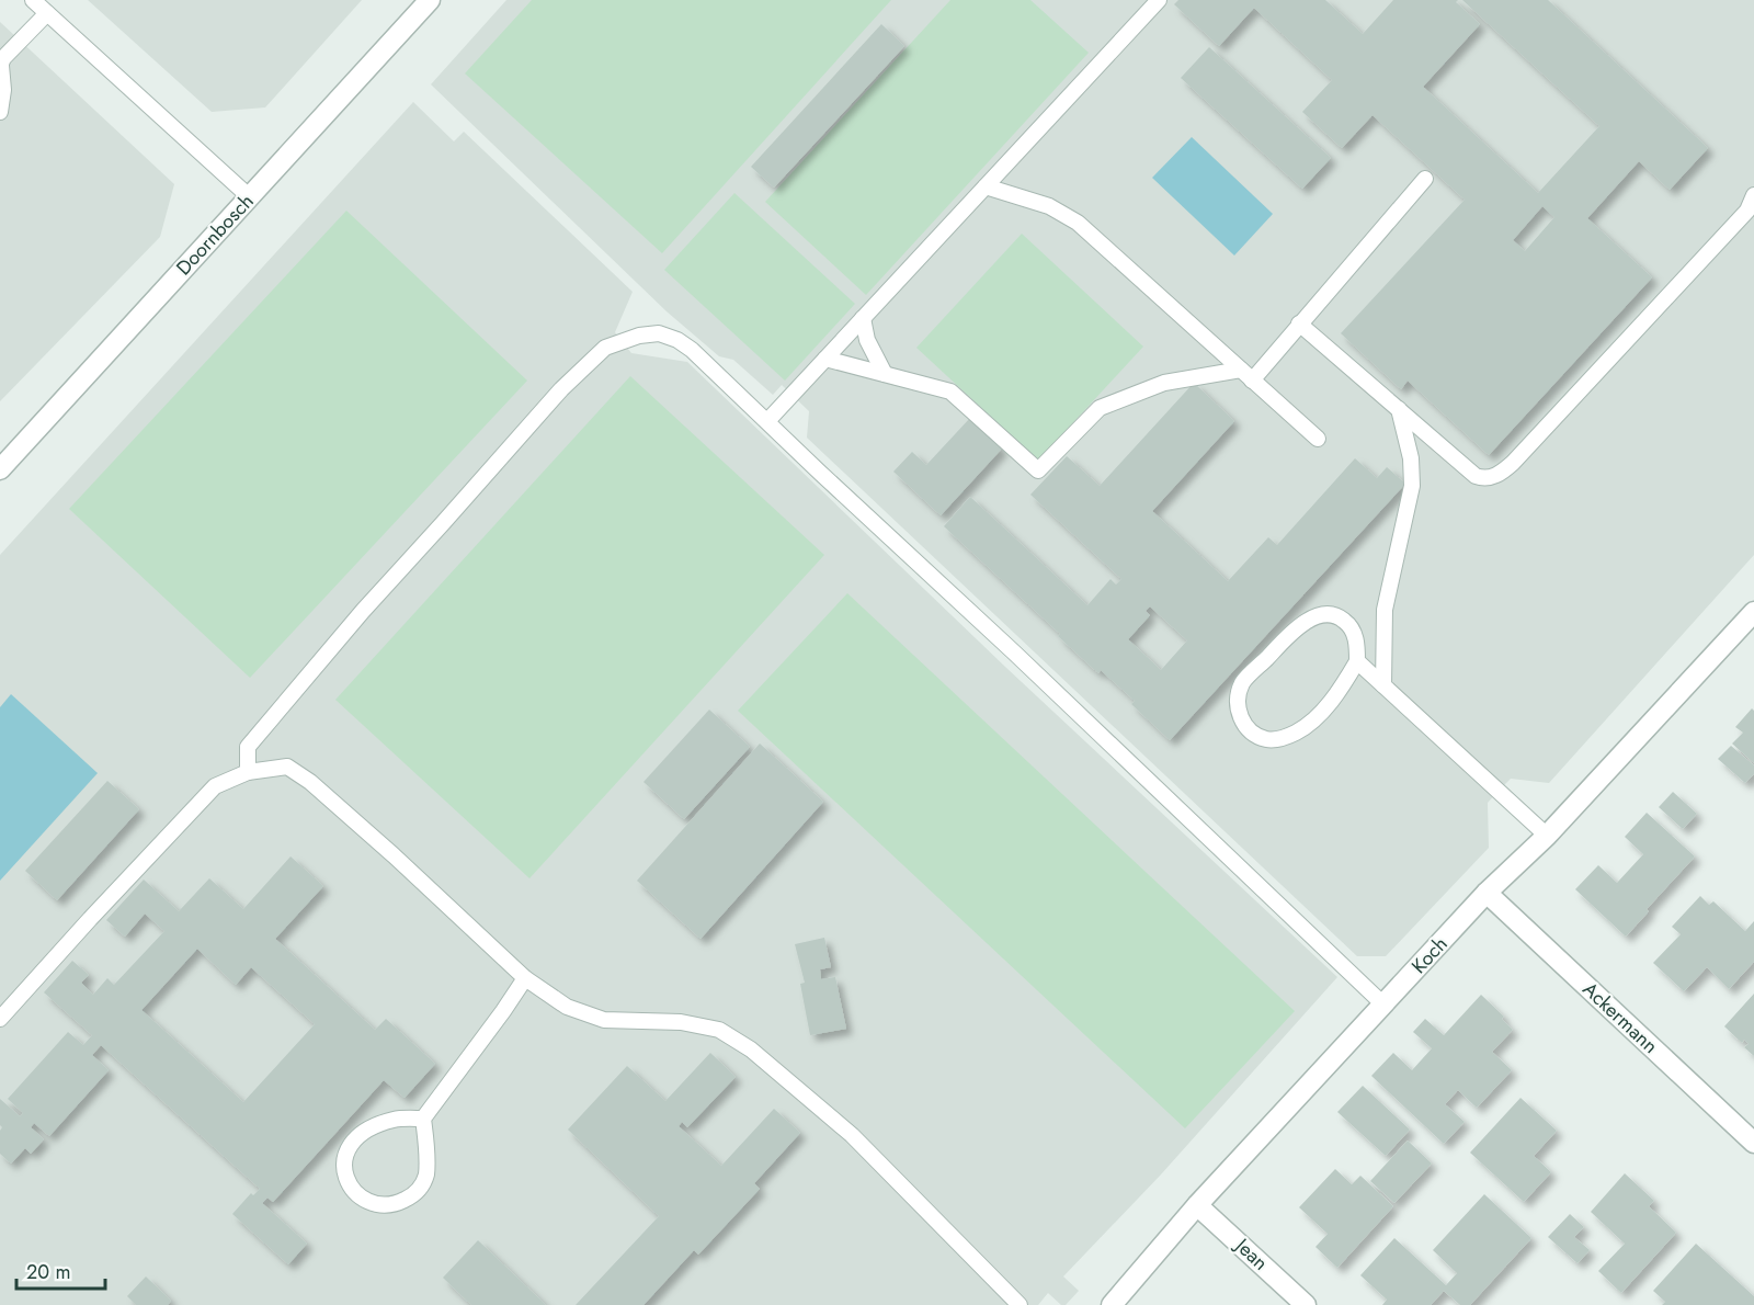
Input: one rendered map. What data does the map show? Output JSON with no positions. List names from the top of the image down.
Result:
{
  "streets": {
    "street": [
      "Doornbosch",
      "Koch",
      "Ackermann",
      "Jean"
    ]
  },
  "crossings": [
    ["Koch", "Ackermann"],
    ["Koch", "Jean"]
  ],
  "scale_bar": "20 m"
}
